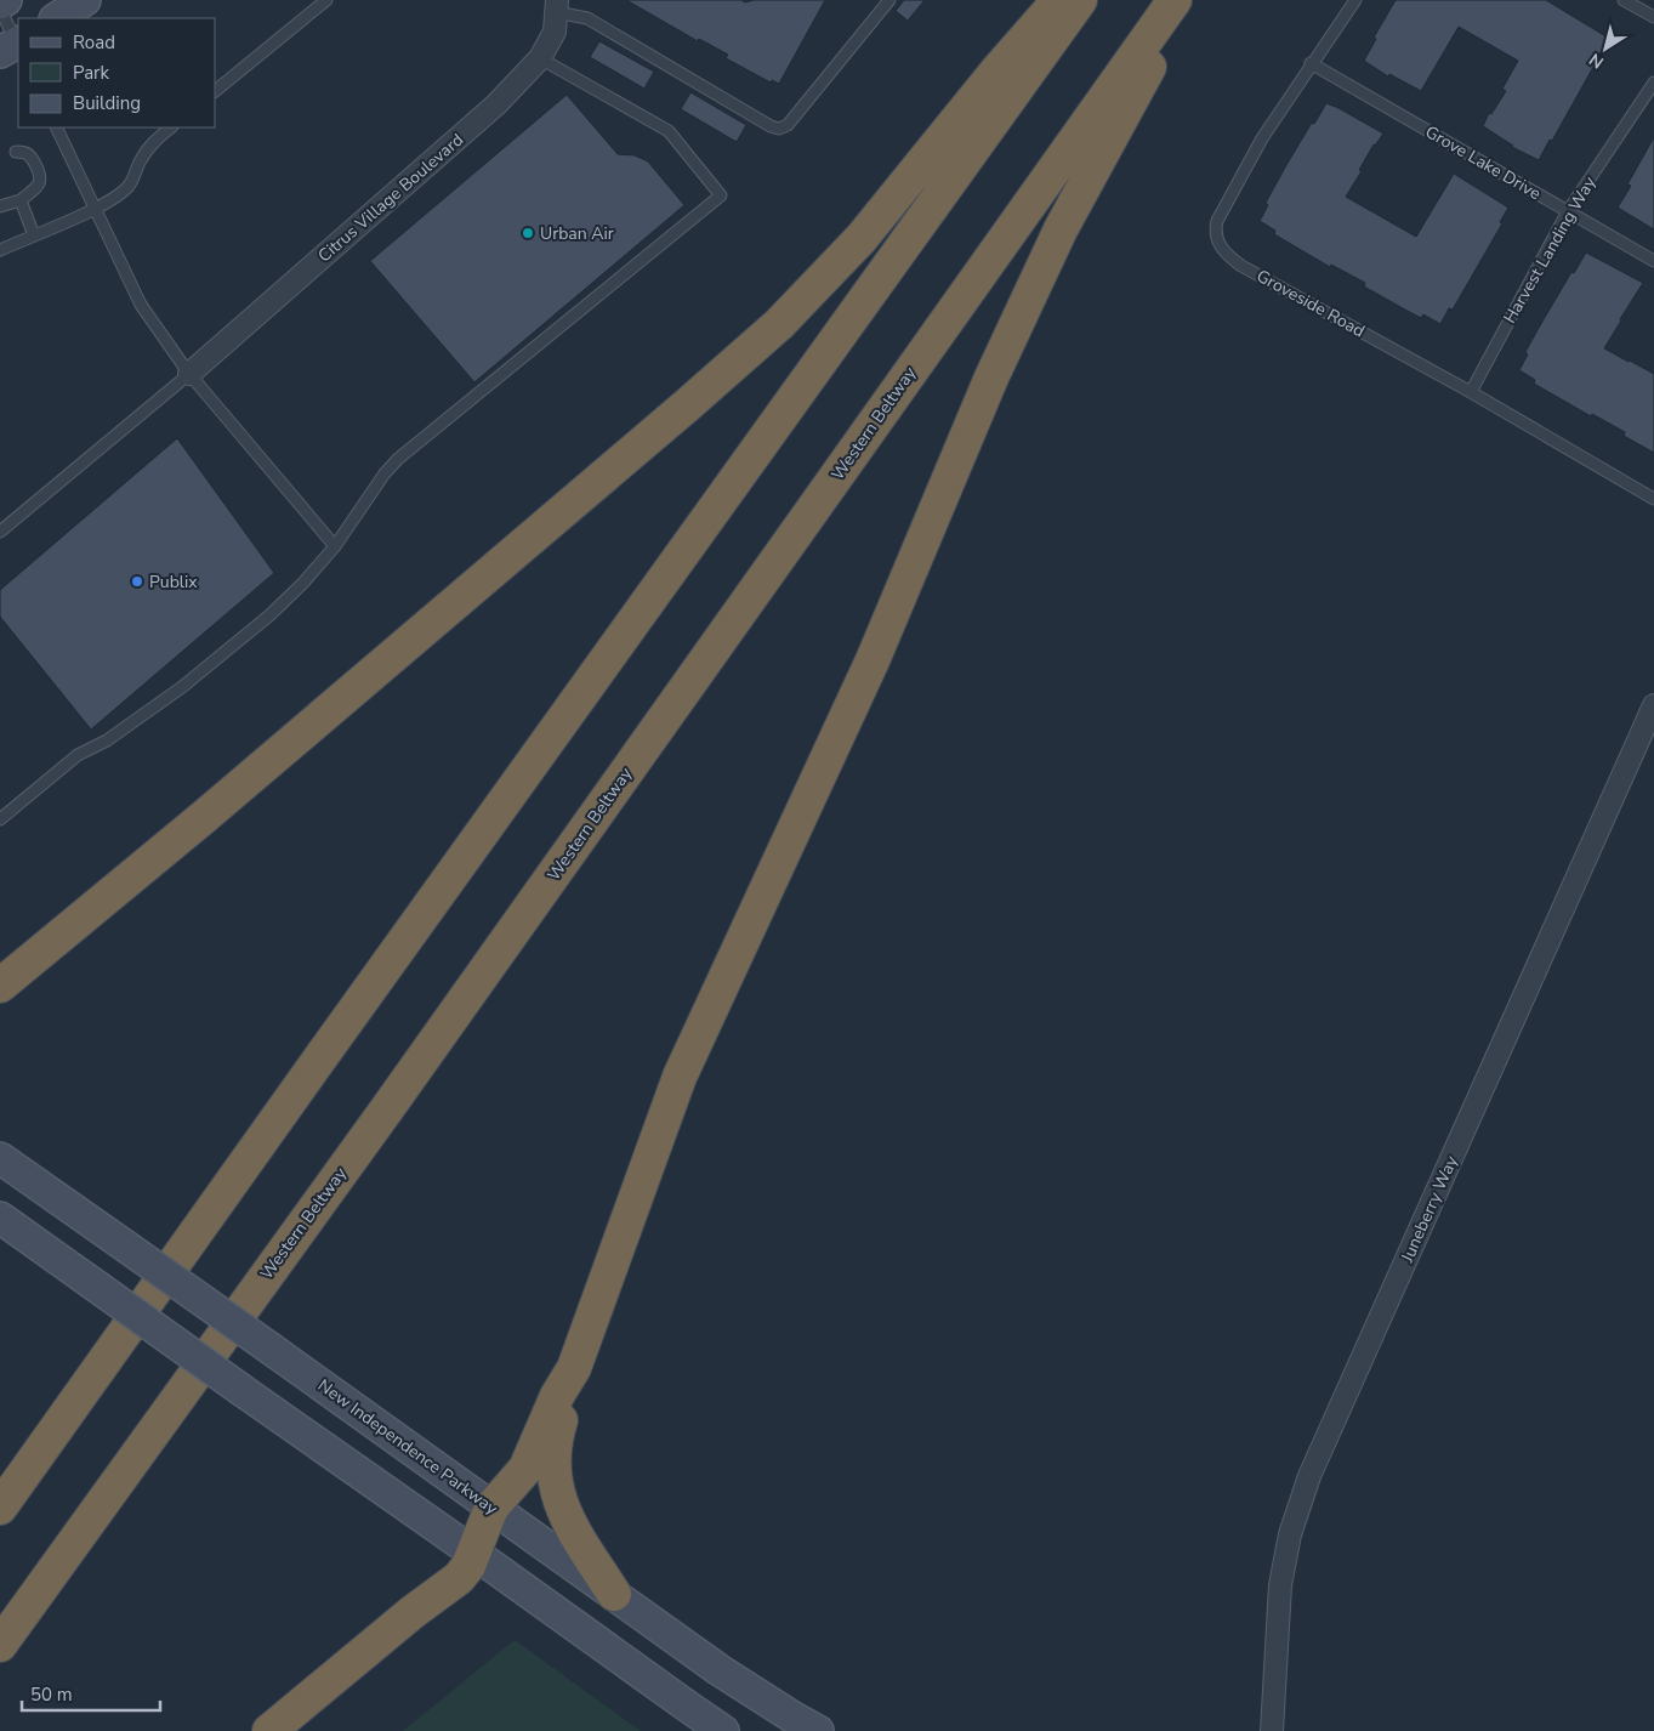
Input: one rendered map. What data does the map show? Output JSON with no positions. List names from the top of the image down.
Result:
{
  "streets": {
    "highway": ["Western Beltway"],
    "main road": ["New Independence Parkway"],
    "street": ["Citrus Village Boulevard", "Juneberry Way"],
    "lane": ["Grove Lake Drive", "Harvest Landing Way", "Groveside Road"]
  },
  "crossings": [
    ["Grove Lake Drive", "Harvest Landing Way"],
    ["Grove Lake Drive", "Groveside Road"],
    ["Harvest Landing Way", "Groveside Road"]
  ],
  "places": ["Urban Air", "Publix"],
  "legend": ["Road", "Park", "Building"],
  "scale_bar": "50 m",
  "north": "bottom left"
}
